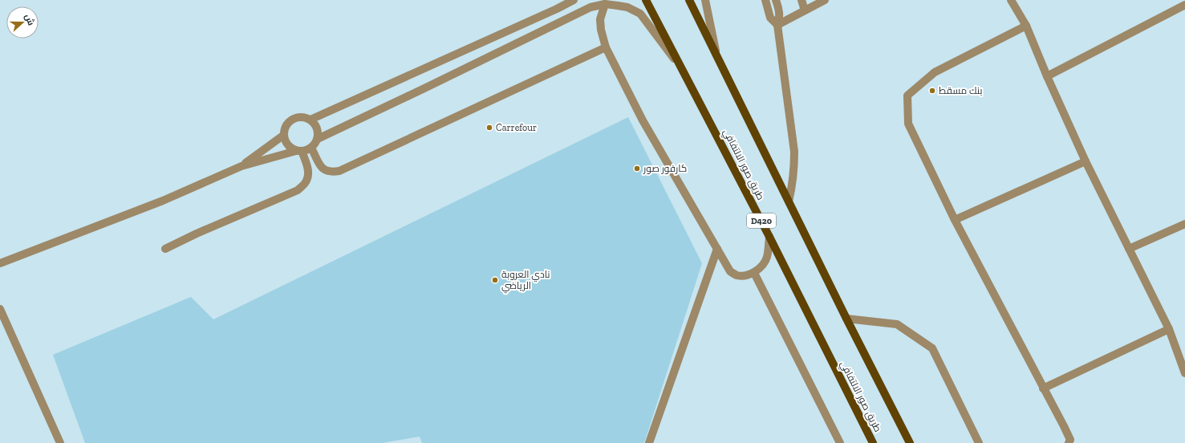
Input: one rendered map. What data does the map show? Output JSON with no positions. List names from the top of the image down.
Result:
{
  "streets": {
    "main road": ["طريق صور الالتفافي", "D420"]
  },
  "places": [
    "بنك مسقط",
    "Carrefour",
    "كارفور صور",
    "نادي العروبة الرياضي"
  ],
  "north": "right"
}
